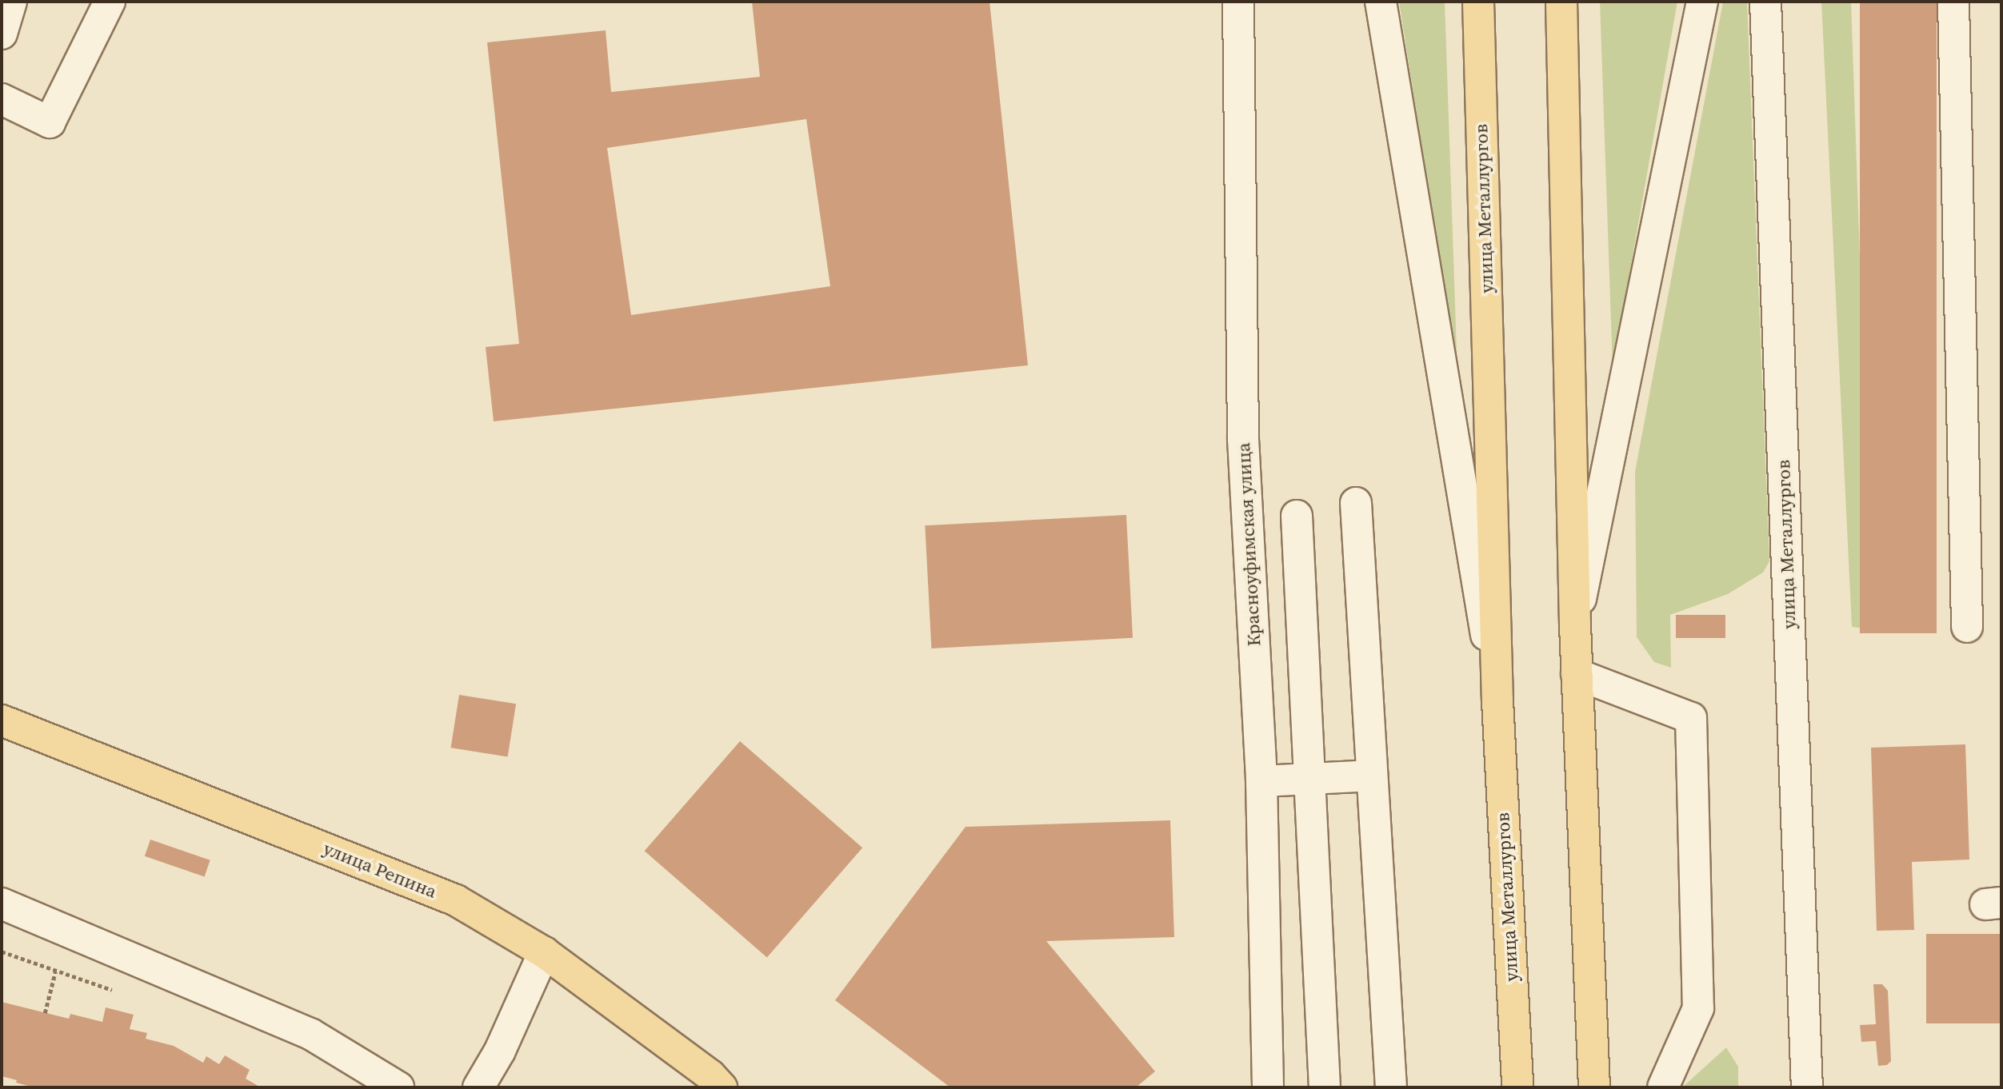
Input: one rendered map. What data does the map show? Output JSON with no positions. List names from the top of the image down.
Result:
{
  "streets": {
    "main road": ["улица Металлургов", "улица Репина"],
    "street": ["Красноуфимская улица"]
  }
}
